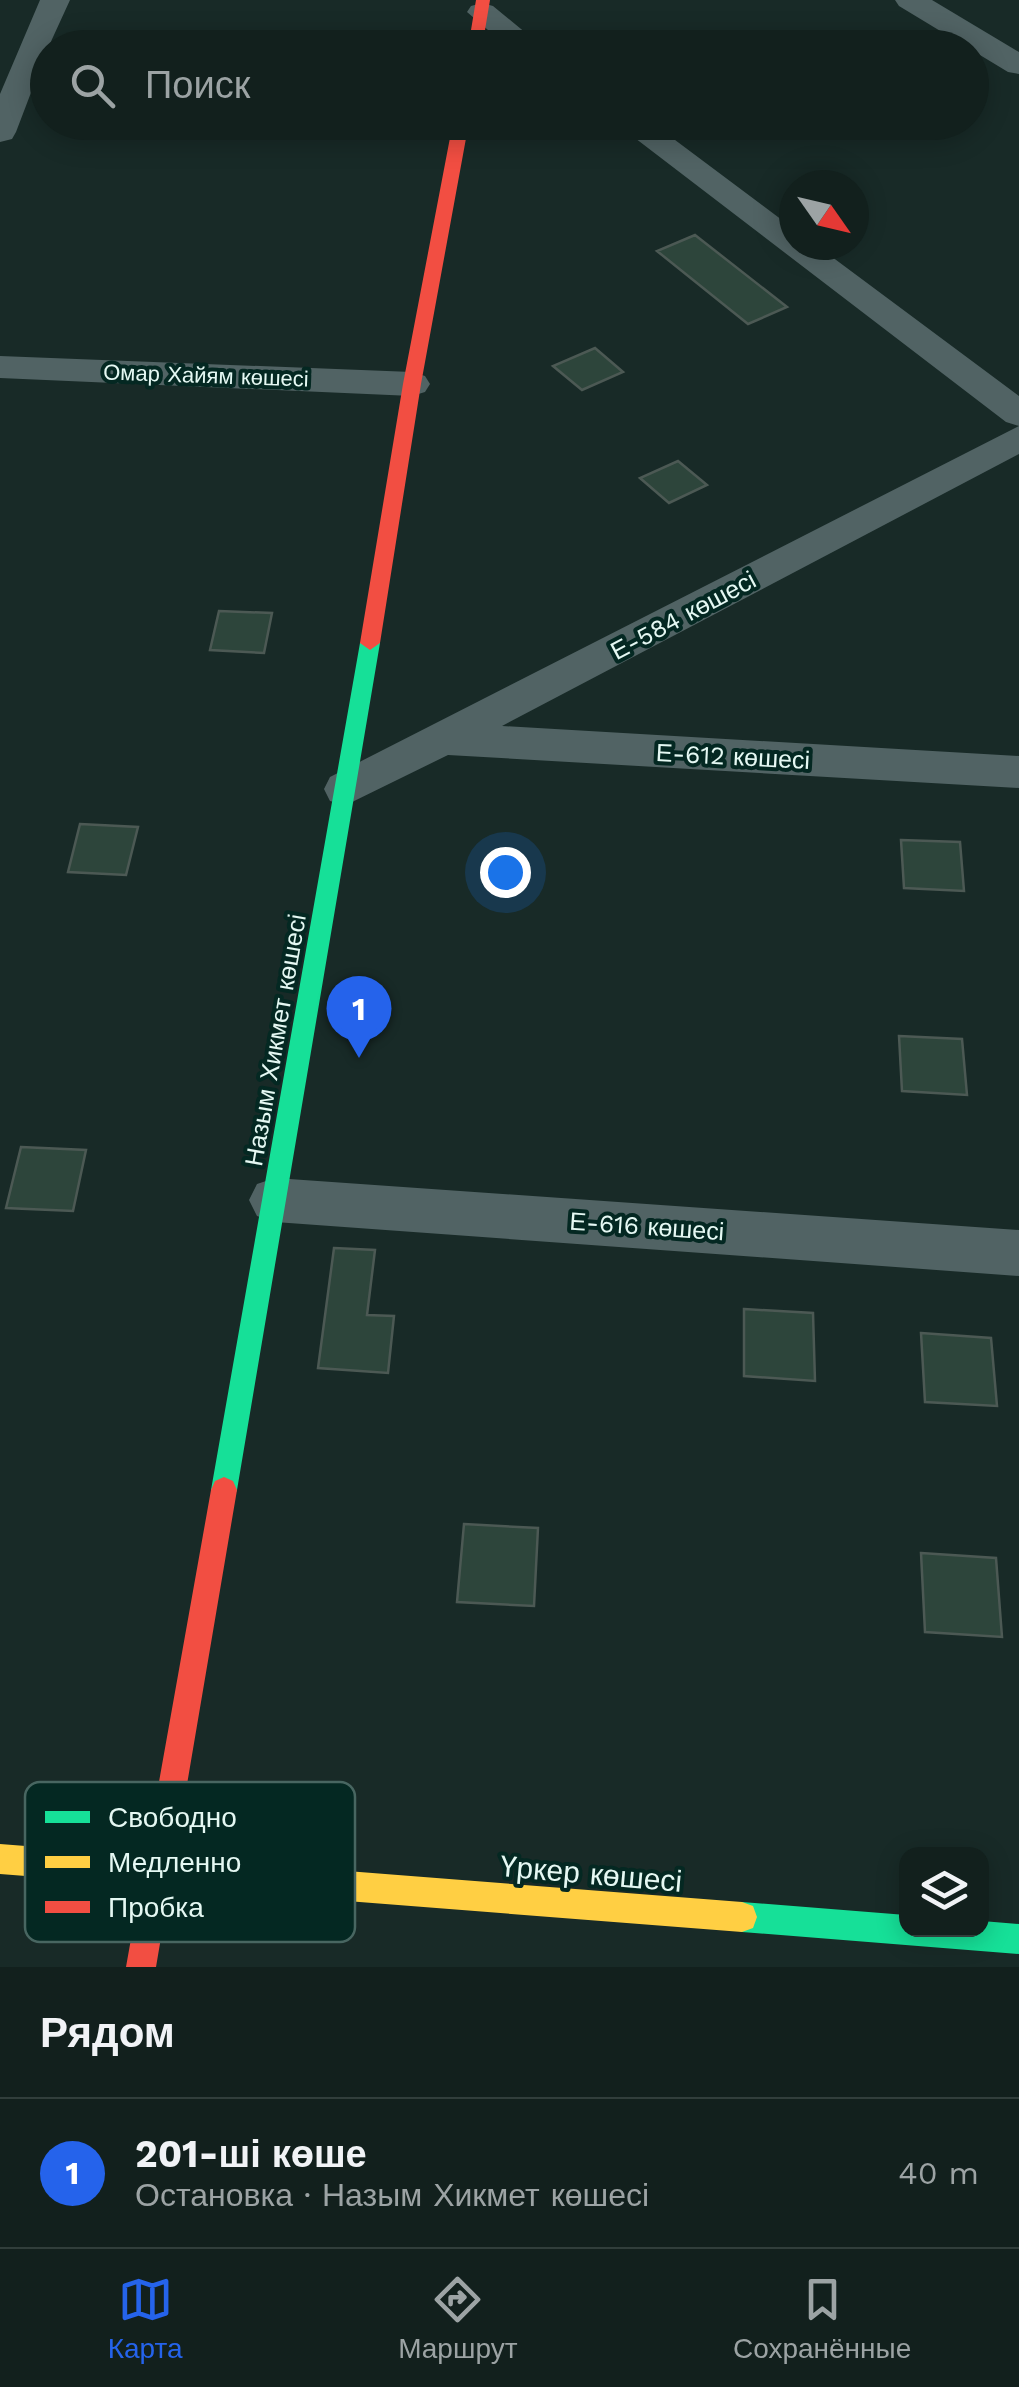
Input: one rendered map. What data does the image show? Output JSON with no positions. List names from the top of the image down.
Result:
{
  "streets": {
    "street": [
      "Омар Хайям көшесі",
      "Е-584 көшесі",
      "Е-612 көшесі",
      "Назым Хикмет көшесі",
      "Е-616 көшесі",
      "Үркер көшесі"
    ]
  },
  "crossings": [
    ["Омар Хайям көшесі", "Назым Хикмет көшесі"],
    ["Е-584 көшесі", "Е-612 көшесі"],
    ["Е-584 көшесі", "Назым Хикмет көшесі"],
    ["Назым Хикмет көшесі", "Е-616 көшесі"]
  ],
  "legend": ["Свободно", "Медленно", "Пробка"],
  "north": "bottom right",
  "page": {
    "search": "Поиск",
    "pins": "1",
    "heading": "Рядом",
    "list": [
      {
        "mark": "1",
        "name": "201-ші көше",
        "note": "Остановка · Назым Хикмет көшесі",
        "value": "40 m"
      }
    ],
    "nav": ["Карта", "Маршрут", "Сохранённые"]
  }
}
